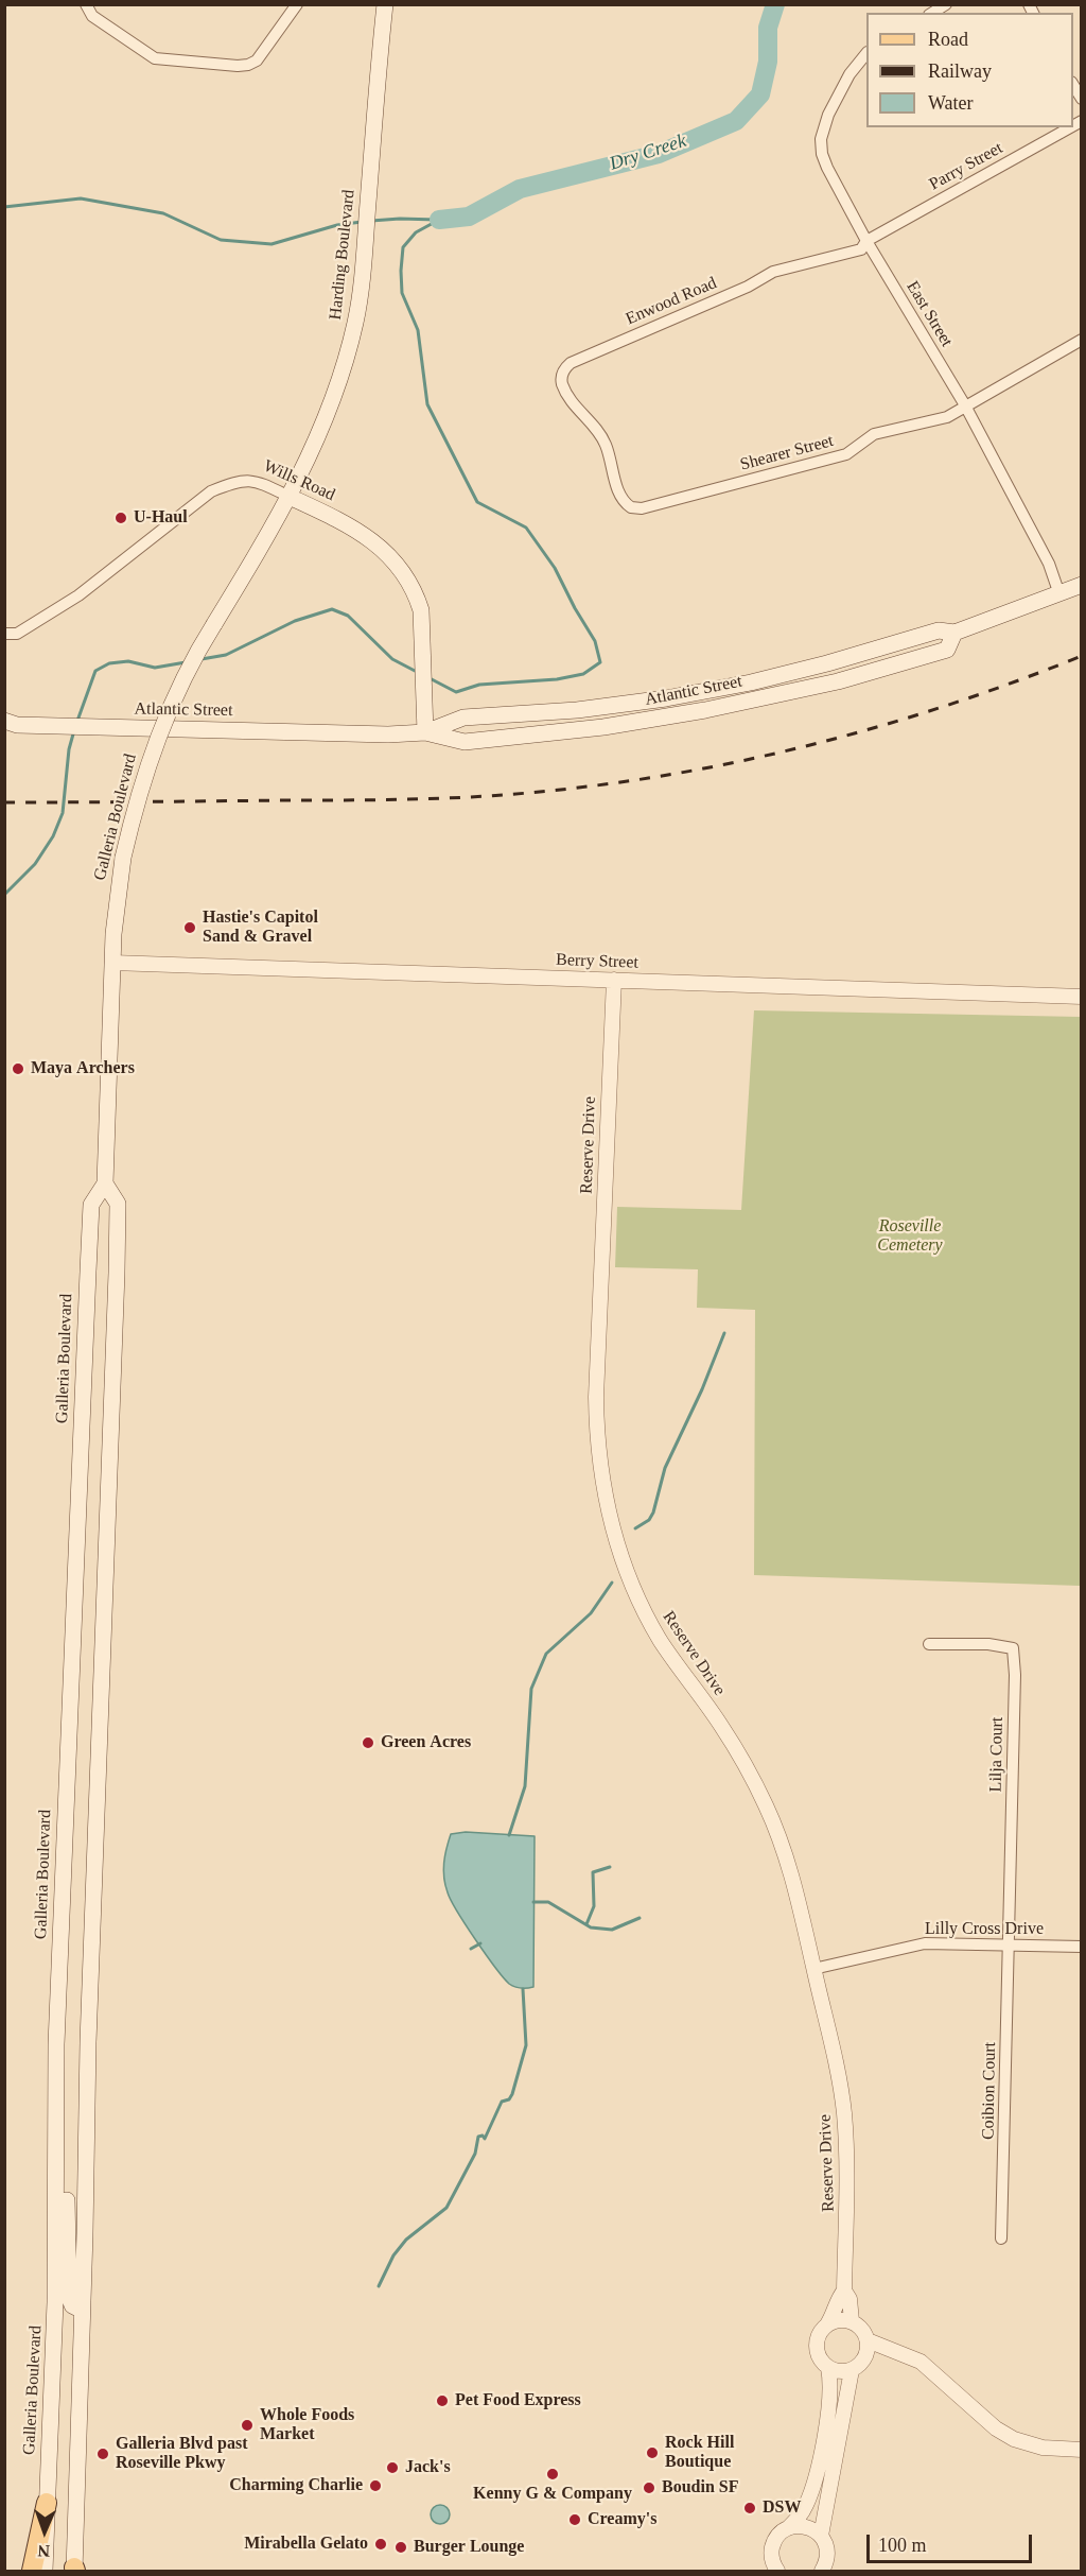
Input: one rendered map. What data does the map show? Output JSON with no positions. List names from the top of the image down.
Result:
{
  "streets": {
    "main road": [
      "Harding Boulevard",
      "Wills Road",
      "Atlantic Street",
      "Galleria Boulevard"
    ],
    "street": [
      "Parry Street",
      "Enwood Road",
      "East Street",
      "Shearer Street",
      "Berry Street",
      "Reserve Drive",
      "Lilja Court",
      "Lilly Cross Drive",
      "Coibion Court"
    ]
  },
  "crossings": [
    ["Parry Street", "Enwood Road"],
    ["Parry Street", "East Street"],
    ["Harding Boulevard", "Wills Road"],
    ["Harding Boulevard", "Galleria Boulevard"],
    ["Enwood Road", "East Street"],
    ["Enwood Road", "Shearer Street"],
    ["East Street", "Shearer Street"],
    ["East Street", "Atlantic Street"],
    ["Wills Road", "Atlantic Street"],
    ["Wills Road", "Galleria Boulevard"],
    ["Galleria Boulevard", "Berry Street"],
    ["Berry Street", "Reserve Drive"],
    ["Reserve Drive", "Lilly Cross Drive"],
    ["Lilja Court", "Lilly Cross Drive"],
    ["Lilja Court", "Coibion Court"],
    ["Lilly Cross Drive", "Coibion Court"]
  ],
  "water": ["Dry Creek"],
  "parks": ["Roseville Cemetery"],
  "places": [
    "U-Haul",
    "Hastie's Capitol Sand & Gravel",
    "Maya Archers",
    "Green Acres",
    "Pet Food Express",
    "Whole Foods Market",
    "Rock Hill Boutique",
    "Galleria Blvd past Roseville Pkwy",
    "Jack's",
    "Kenny G & Company",
    "Charming Charlie",
    "Boudin SF",
    "DSW",
    "Creamy's",
    "Mirabella Gelato",
    "Burger Lounge"
  ],
  "legend": ["Road", "Railway", "Water"],
  "scale_bar": "100 m",
  "north": "bottom"
}
